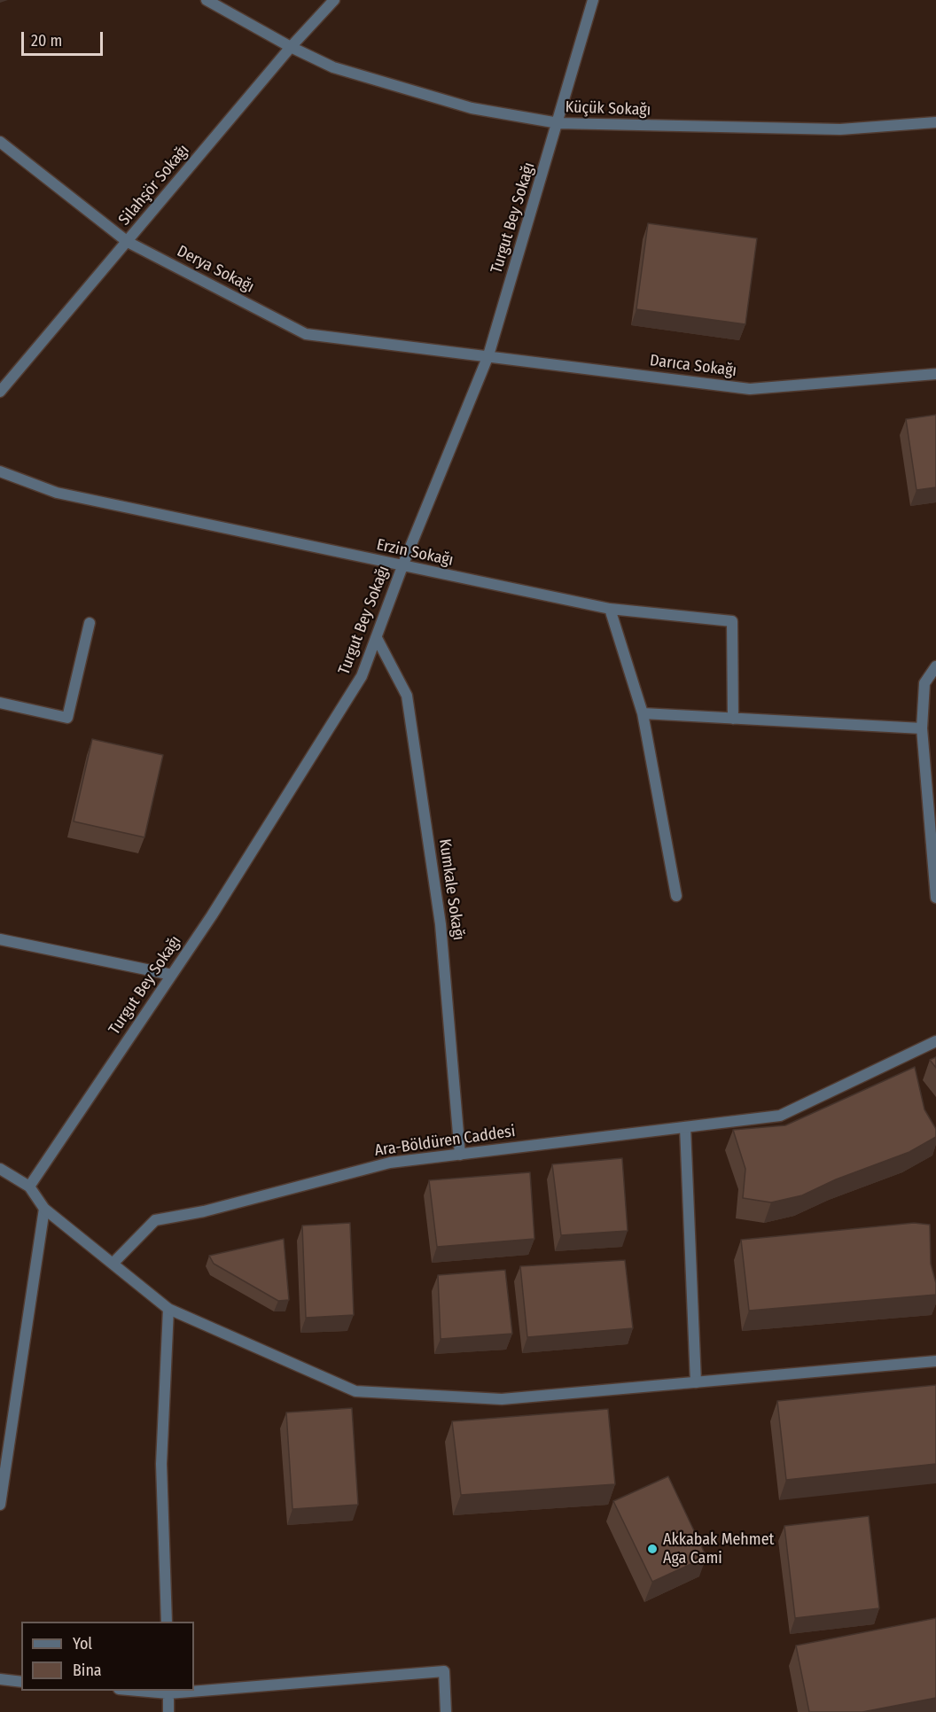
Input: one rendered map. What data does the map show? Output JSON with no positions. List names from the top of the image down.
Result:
{
  "streets": {
    "street": [
      "Küçük Sokağı",
      "Silahşör Sokağı",
      "Turgut Bey Sokağı",
      "Derya Sokağı",
      "Darıca Sokağı",
      "Erzin Sokağı",
      "Kumkale Sokağı",
      "Ara-Böldüren Caddesi"
    ]
  },
  "crossings": [
    ["Küçük Sokağı", "Silahşör Sokağı"],
    ["Küçük Sokağı", "Turgut Bey Sokağı"],
    ["Silahşör Sokağı", "Derya Sokağı"],
    ["Turgut Bey Sokağı", "Darıca Sokağı"],
    ["Turgut Bey Sokağı", "Erzin Sokağı"],
    ["Turgut Bey Sokağı", "Kumkale Sokağı"],
    ["Derya Sokağı", "Darıca Sokağı"],
    ["Kumkale Sokağı", "Ara-Böldüren Caddesi"]
  ],
  "places": ["Akkabak Mehmet Aga Cami"],
  "legend": ["Yol", "Bina"],
  "scale_bar": "20 m"
}
